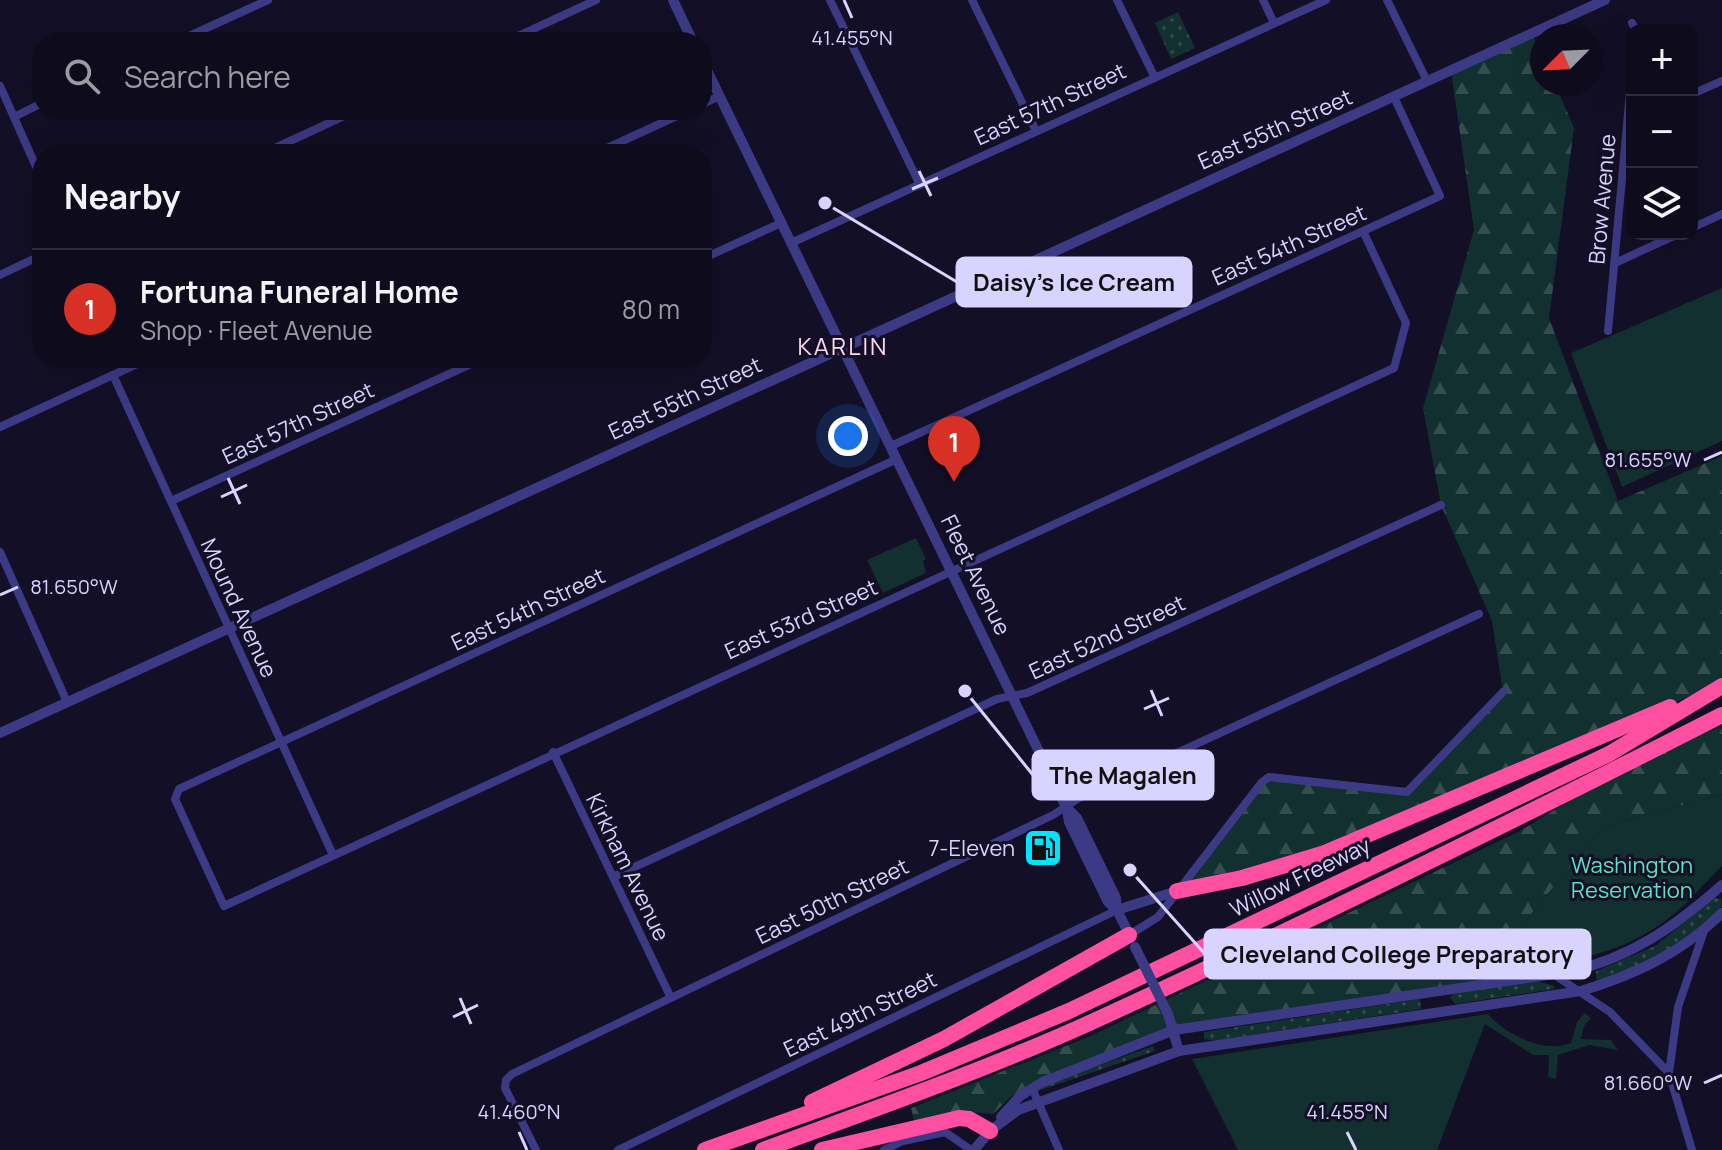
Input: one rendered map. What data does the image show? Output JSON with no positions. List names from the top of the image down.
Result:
{
  "streets": {
    "highway": ["Willow Freeway"],
    "street": [
      "East 57th Street",
      "East 55th Street",
      "Brow Avenue",
      "East 54th Street",
      "Fleet Avenue",
      "Mound Avenue",
      "East 53rd Street",
      "East 52nd Street",
      "Kirkham Avenue",
      "East 50th Street",
      "East 49th Street"
    ]
  },
  "crossings": [
    ["East 57th Street", "Fleet Avenue"],
    ["East 57th Street", "Mound Avenue"],
    ["East 55th Street", "East 54th Street"],
    ["East 55th Street", "Fleet Avenue"],
    ["East 55th Street", "Mound Avenue"],
    ["East 54th Street", "Fleet Avenue"],
    ["East 54th Street", "Mound Avenue"],
    ["East 54th Street", "East 53rd Street"],
    ["Fleet Avenue", "East 53rd Street"],
    ["Fleet Avenue", "East 52nd Street"],
    ["Fleet Avenue", "East 50th Street"],
    ["Fleet Avenue", "East 49th Street"],
    ["Mound Avenue", "East 53rd Street"],
    ["East 53rd Street", "Kirkham Avenue"],
    ["East 52nd Street", "Kirkham Avenue"],
    ["Kirkham Avenue", "East 50th Street"]
  ],
  "districts": ["KARLIN"],
  "parks": ["Washington Reservation"],
  "places": {
    "other": ["Daisy's Ice Cream", "The Magalen", "Cleveland College Preparatory"],
    "fuel station": ["7-Eleven"]
  },
  "north": "bottom left",
  "page": {
    "map_buttons": ["+", "−"],
    "search": "Search here",
    "heading": "Nearby",
    "list": [
      {
        "mark": "1",
        "name": "Fortuna Funeral Home",
        "note": "Shop · Fleet Avenue",
        "value": "80 m"
      }
    ],
    "pins": "1"
  },
  "coordinates": [
    "41.455°N",
    "81.655°W",
    "81.650°W",
    "81.660°W",
    "41.460°N"
  ]
}
